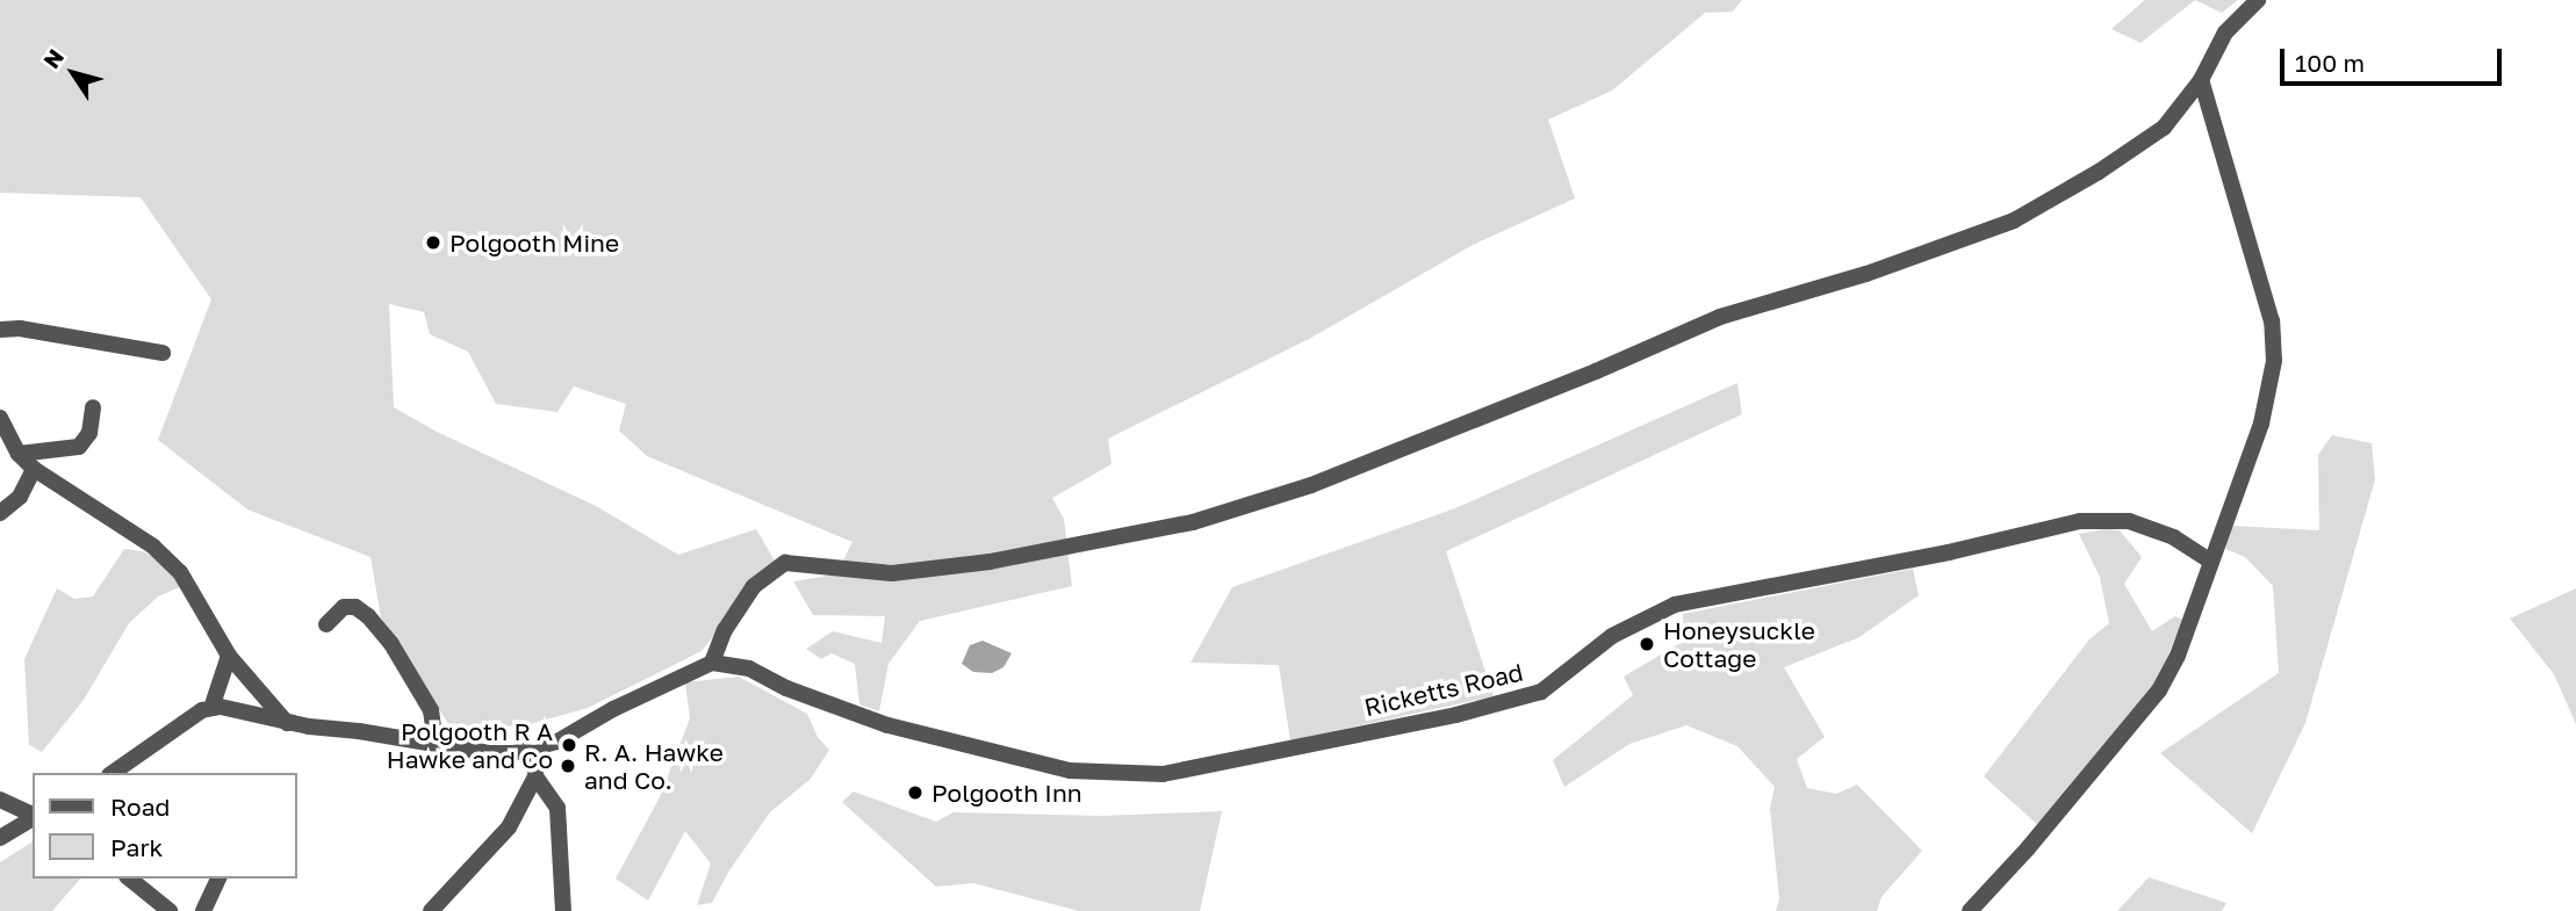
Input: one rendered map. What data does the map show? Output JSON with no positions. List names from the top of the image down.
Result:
{
  "streets": {
    "street": ["Ricketts Road"]
  },
  "places": [
    "Polgooth Mine",
    "Honeysuckle Cottage",
    "Polgooth R A Hawke and Co",
    "R. A. Hawke and Co.",
    "Polgooth Inn"
  ],
  "legend": ["Road", "Park"],
  "scale_bar": "100 m",
  "north": "top left"
}
